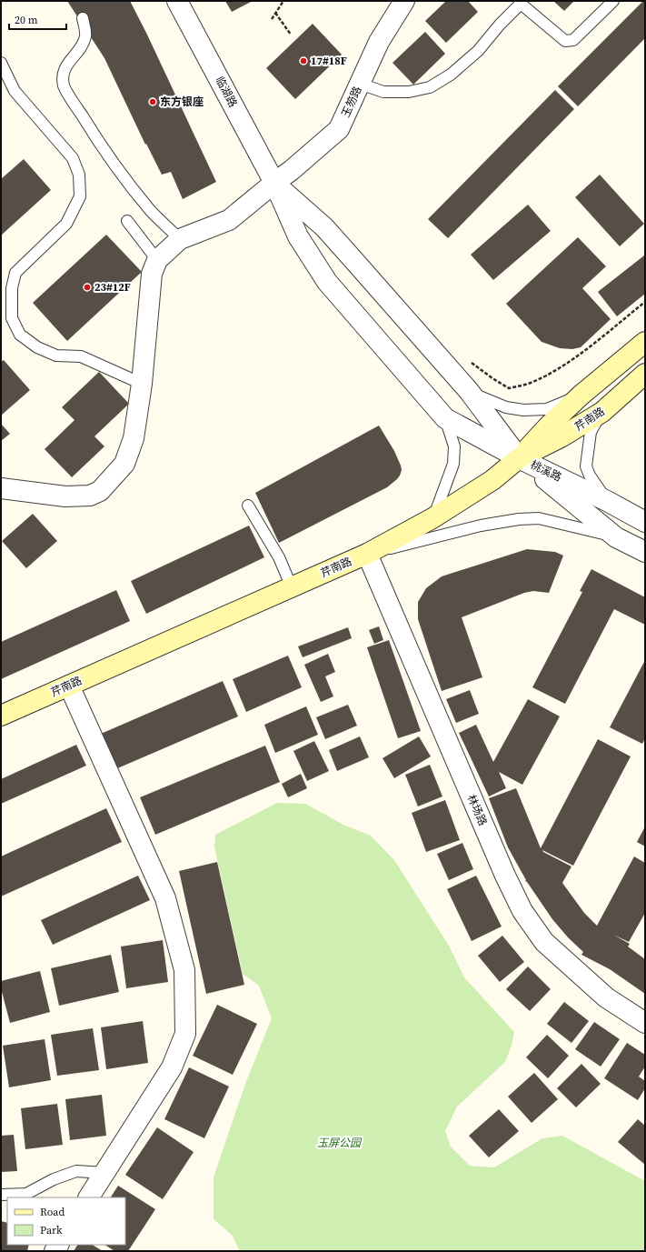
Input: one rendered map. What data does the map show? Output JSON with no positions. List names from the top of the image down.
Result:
{
  "streets": {
    "main road": ["芹南路"],
    "street": [
      "临湖路",
      "玉笏路",
      "桃溪路",
      "林场路"
    ]
  },
  "crossings": [
    ["临湖路", "玉笏路"],
    ["芹南路", "桃溪路"],
    ["芹南路", "林场路"],
    ["桃溪路", "林场路"]
  ],
  "parks": ["玉屏公园"],
  "places": ["17#18F", "东方银座", "23#12F"],
  "legend": ["Road", "Park"],
  "scale_bar": "20 m"
}
